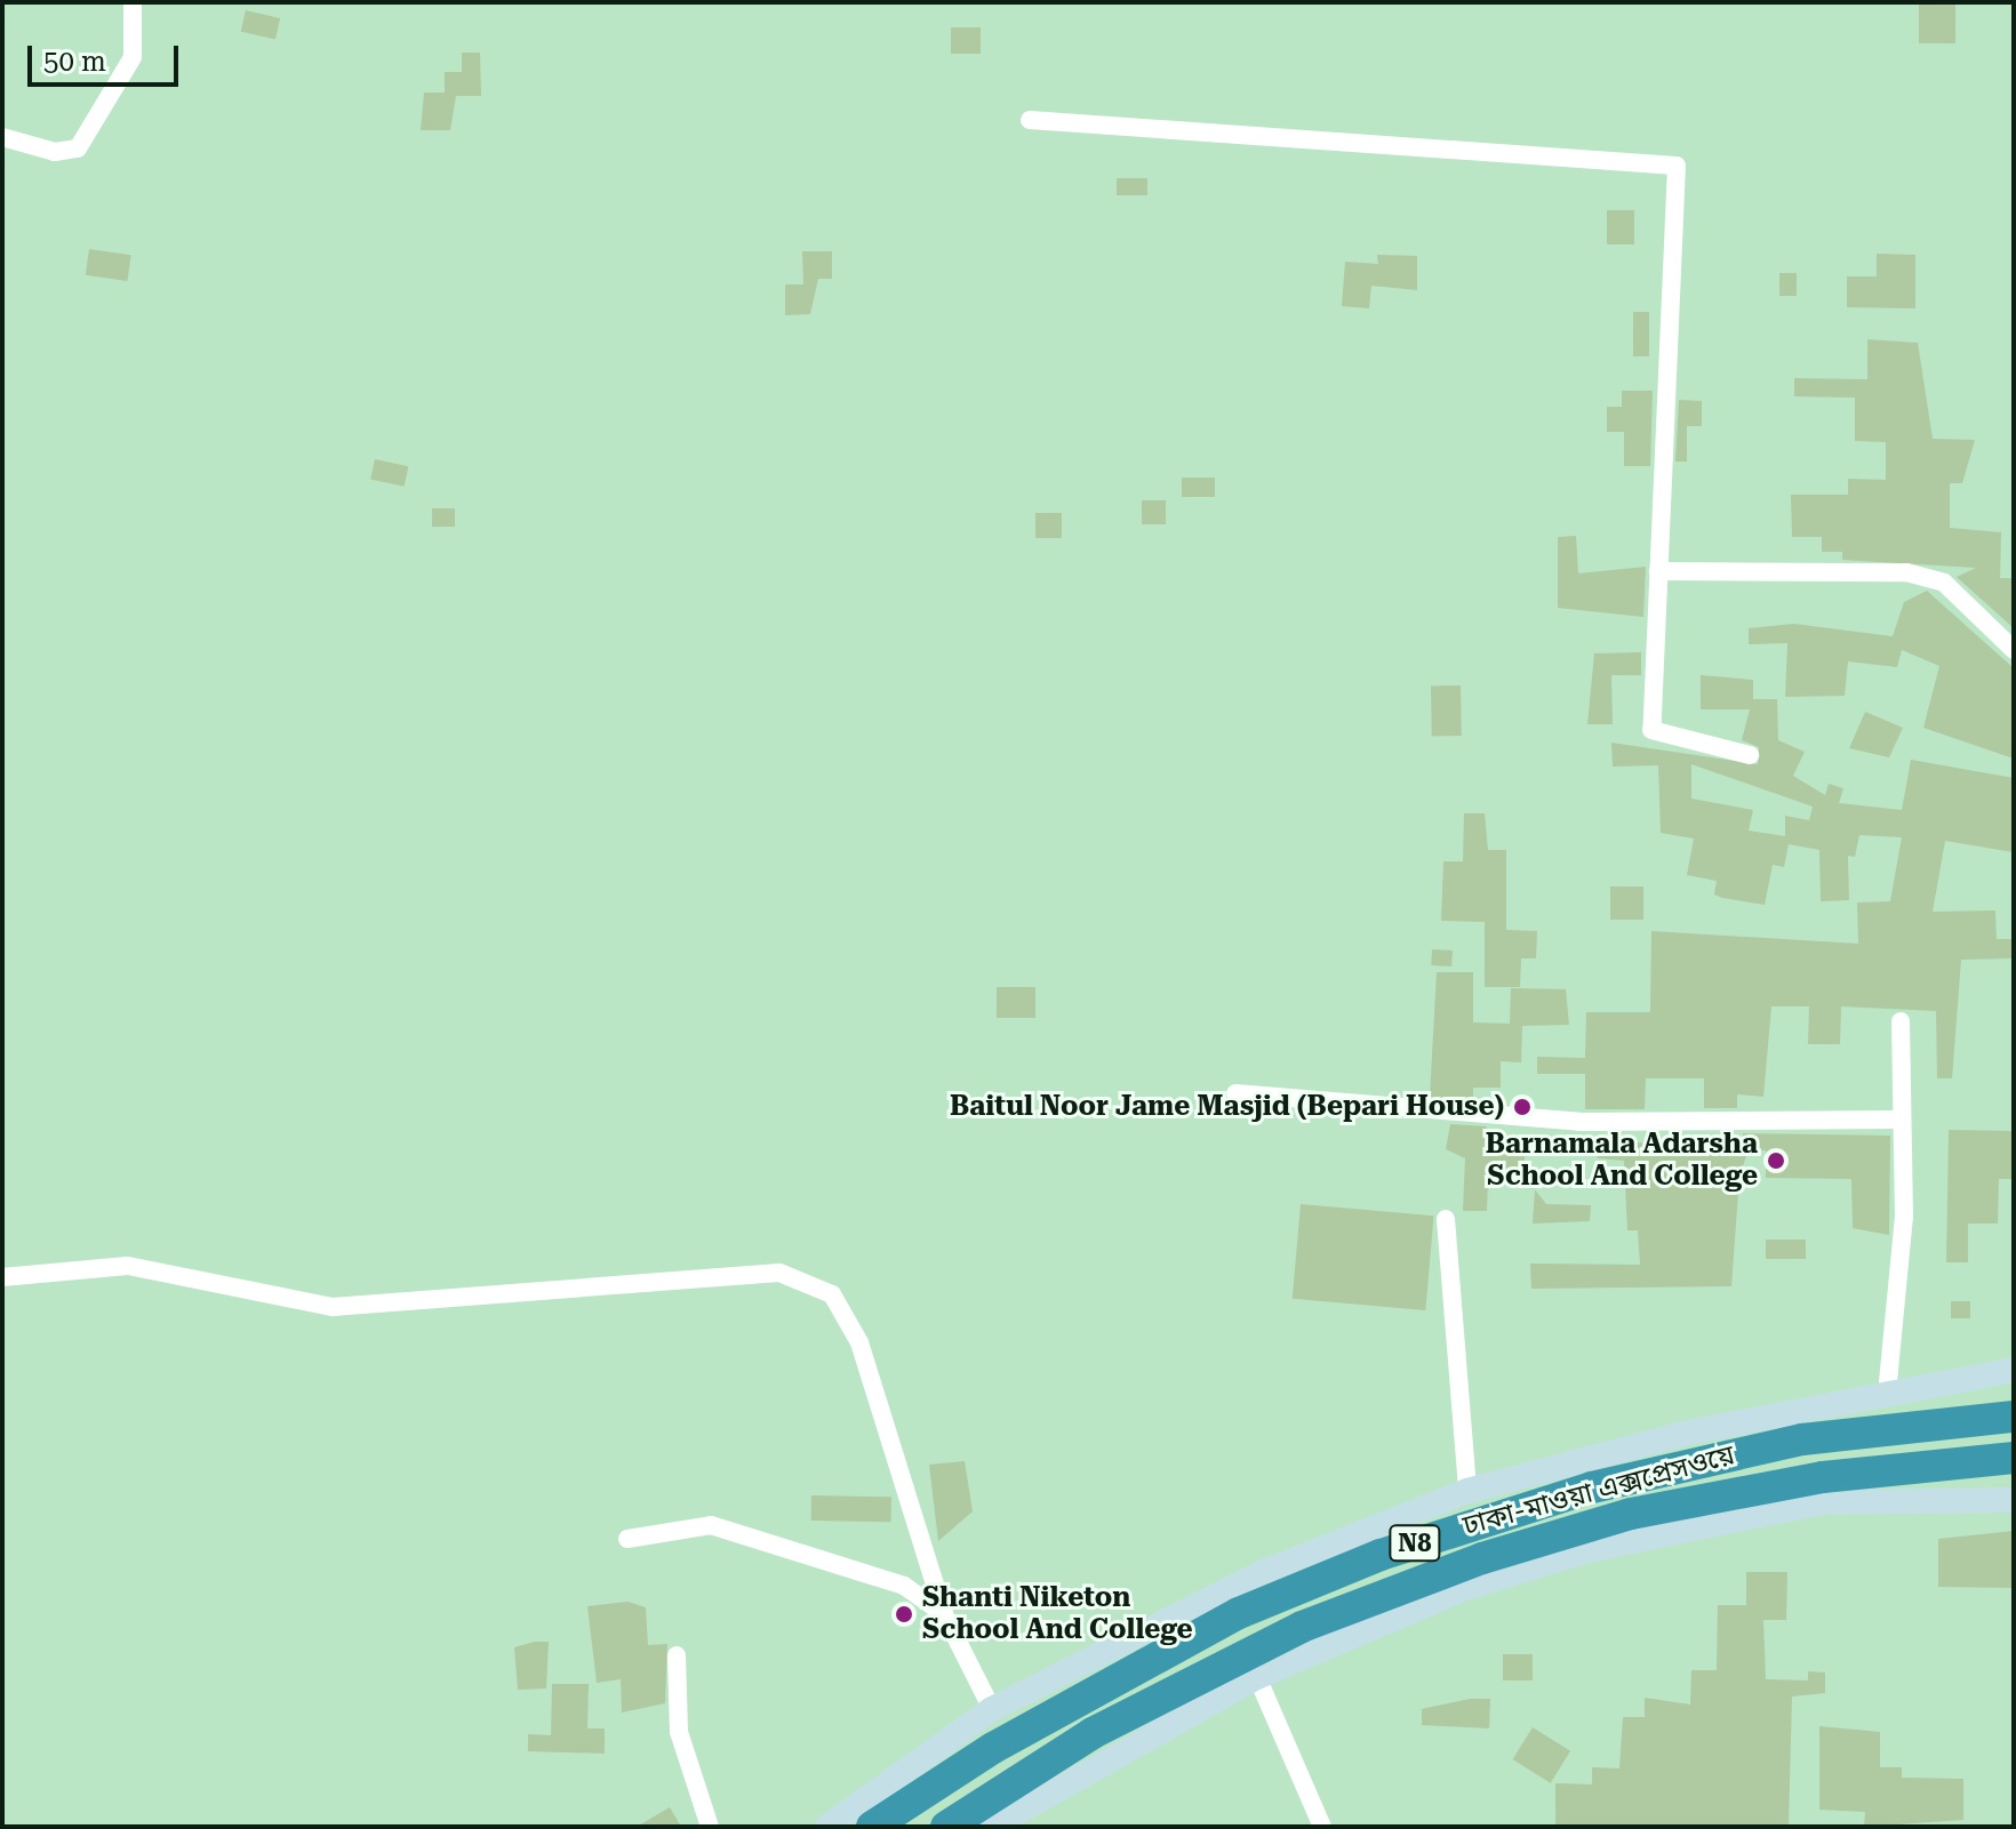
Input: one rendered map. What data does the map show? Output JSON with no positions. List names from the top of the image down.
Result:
{
  "streets": {
    "highway": ["ঢাকা-মাওয়া এক্সপ্রেসওয়ে", "N8"]
  },
  "places": ["Baitul Noor Jame Masjid (Bepari House)", "Barnamala Adarsha School And College", "Shanti Niketon School And College"],
  "scale_bar": "50 m"
}
